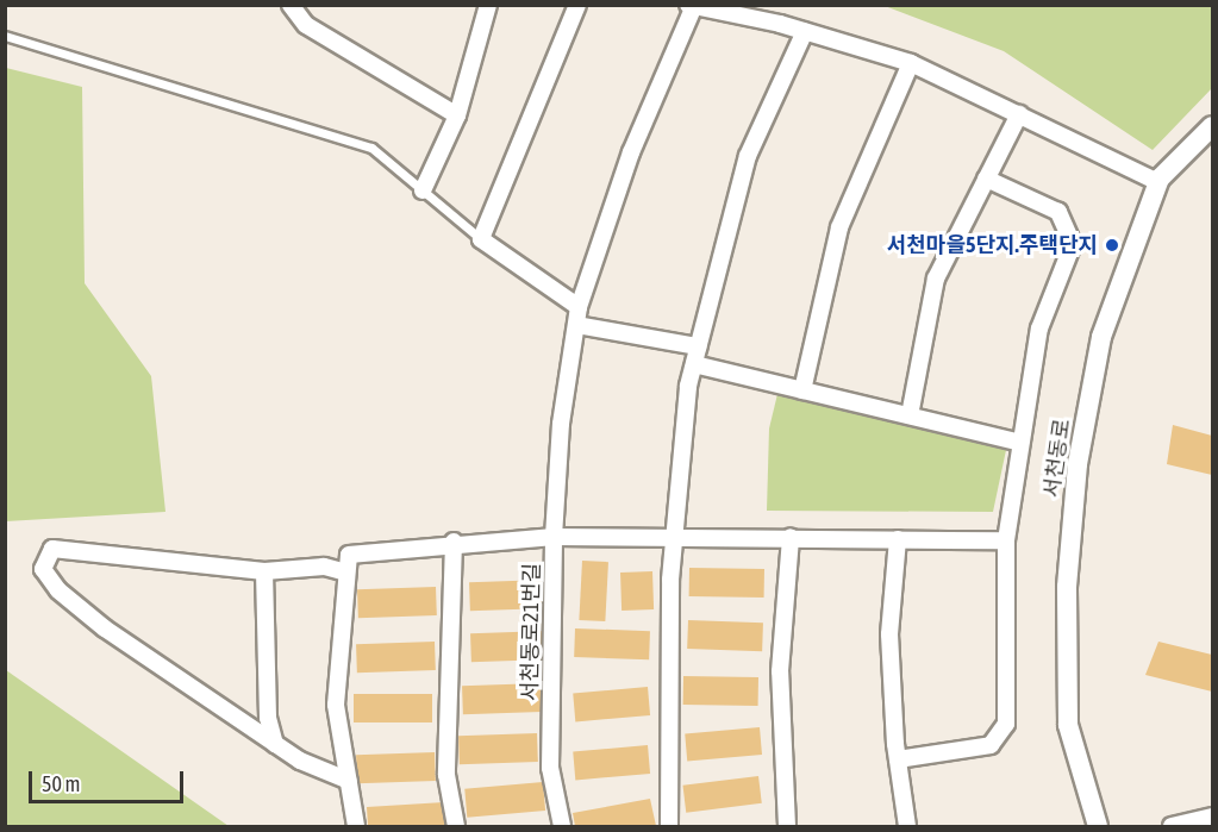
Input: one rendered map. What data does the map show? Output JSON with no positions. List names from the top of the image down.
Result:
{
  "streets": {
    "street": ["서천동로", "서천동로21번길"]
  },
  "places": ["서천마을5단지.주택단지"],
  "scale_bar": "50 m"
}
